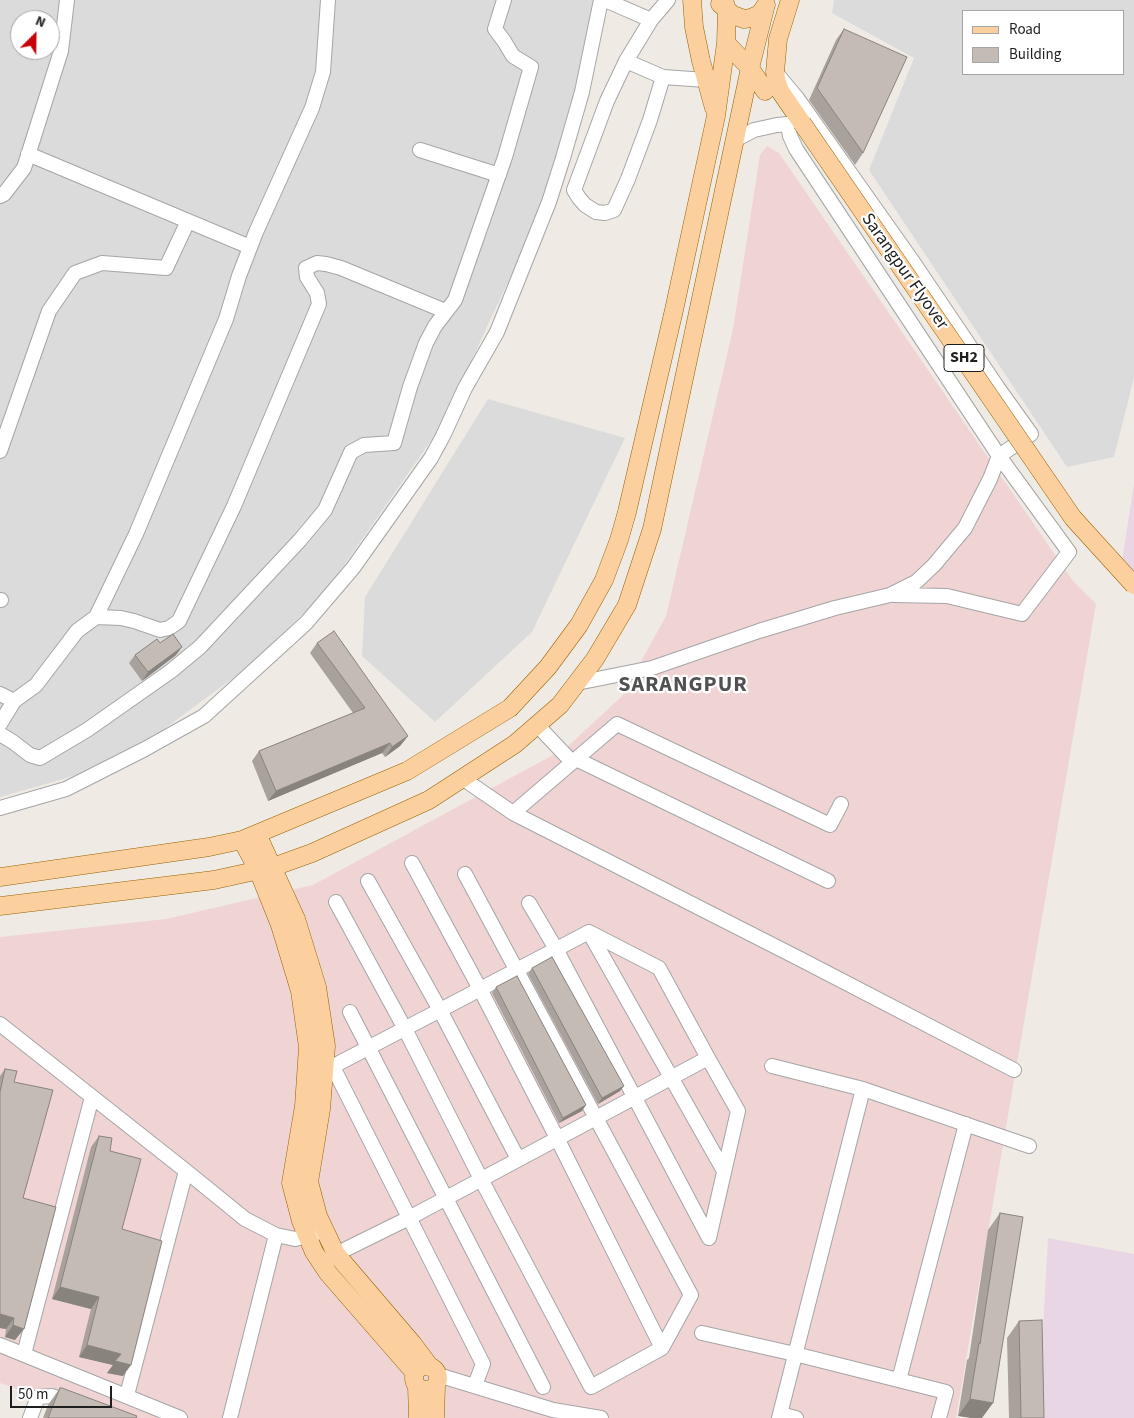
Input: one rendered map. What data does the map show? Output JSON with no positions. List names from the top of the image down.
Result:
{
  "streets": {
    "main road": ["Sarangpur Flyover", "SH2"]
  },
  "districts": ["SARANGPUR"],
  "legend": ["Road", "Building"],
  "scale_bar": "50 m",
  "north": "top right"
}
